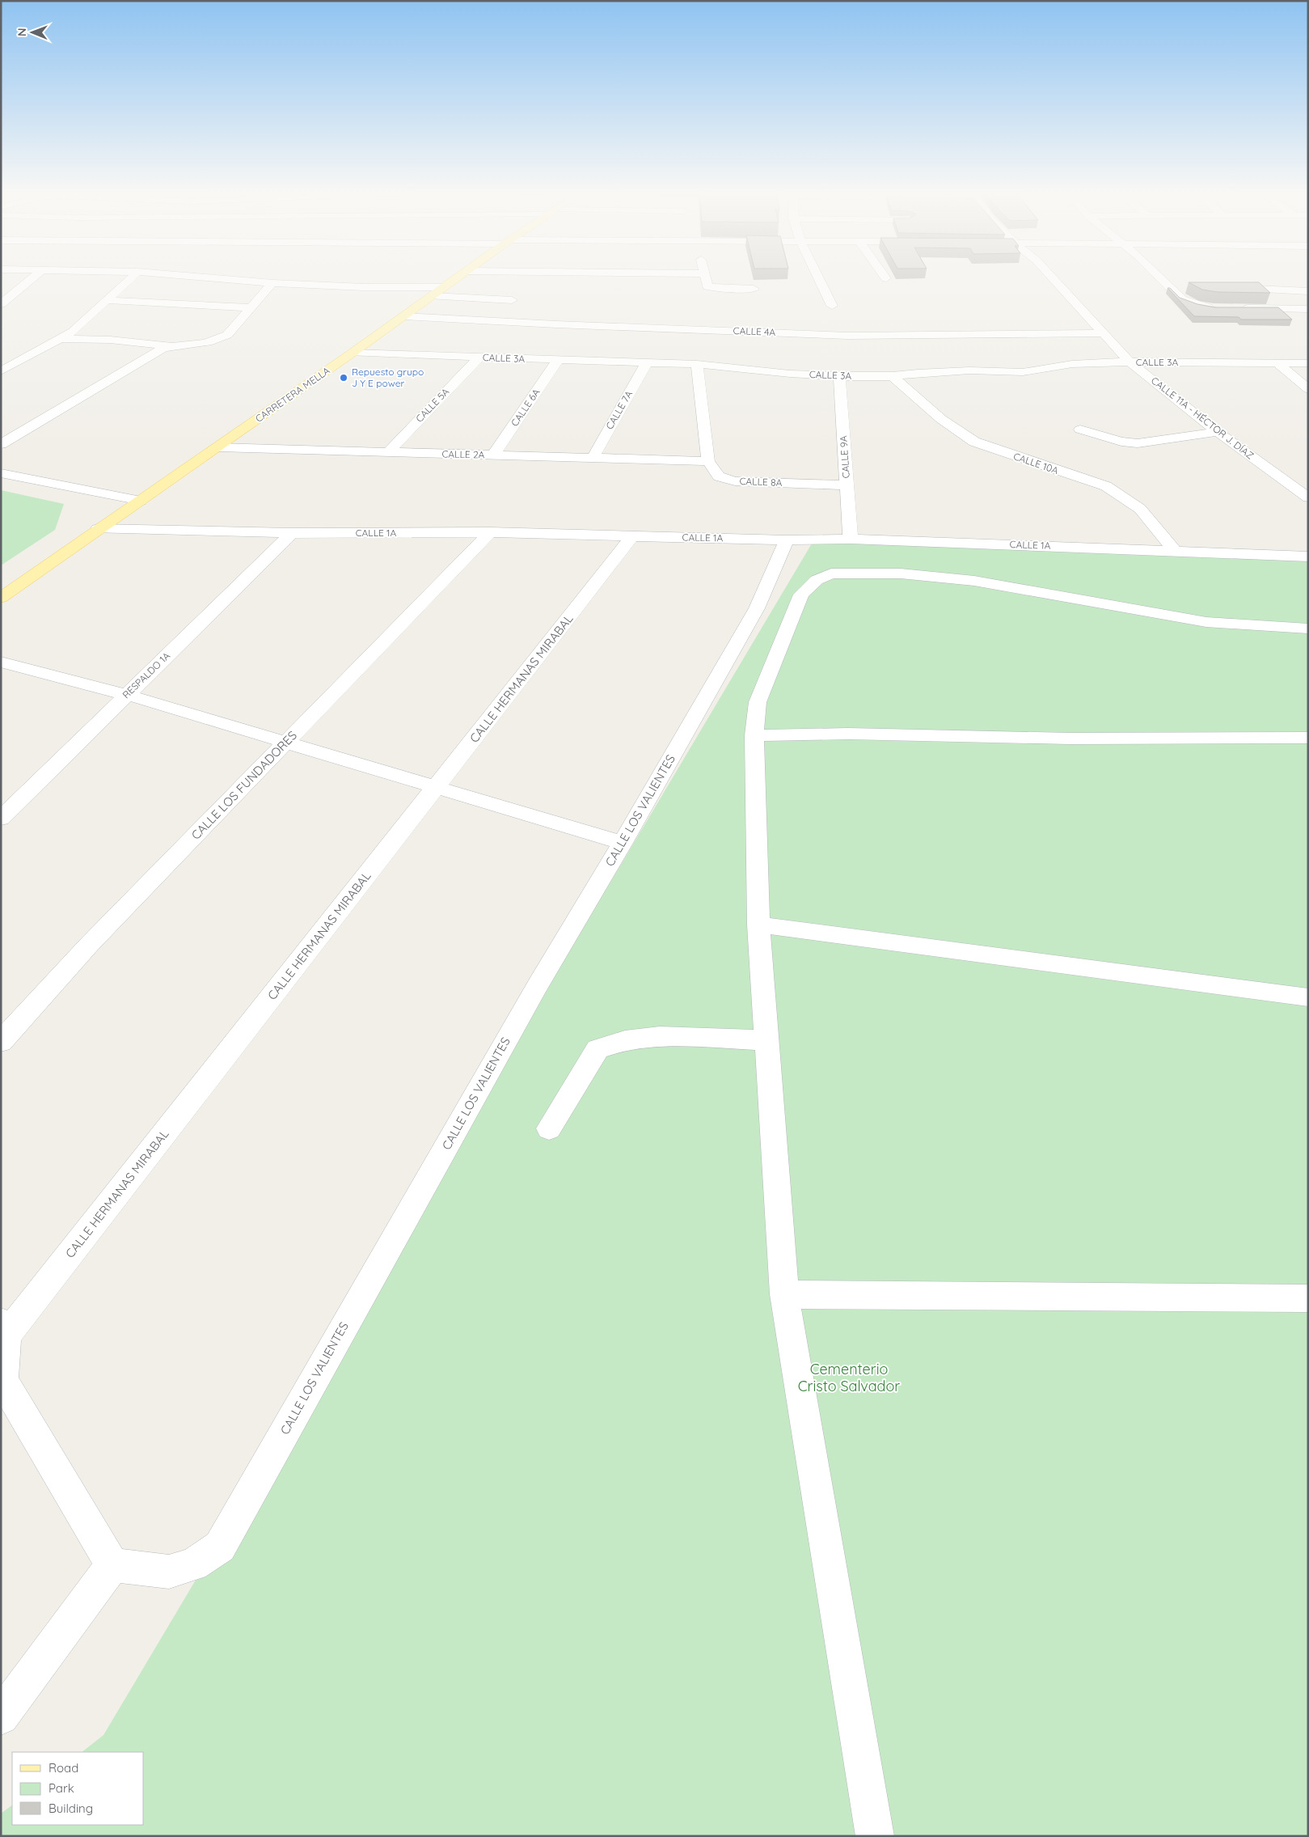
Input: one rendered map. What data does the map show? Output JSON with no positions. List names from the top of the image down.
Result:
{
  "streets": {
    "main road": ["CARRETERA MELLA"],
    "street": [
      "CALLE 4A",
      "CALLE 3A",
      "CALLE 5A",
      "CALLE 6A",
      "CALLE 7A",
      "CALLE 11A - HÉCTOR J. DÍAZ",
      "CALLE 2A",
      "CALLE 9A",
      "CALLE 10A",
      "CALLE 8A",
      "CALLE 1A",
      "RESPALDO 1A",
      "CALLE HERMANAS MIRABAL",
      "CALLE LOS FUNDADORES",
      "CALLE LOS VALIENTES"
    ]
  },
  "crossings": [
    ["CALLE 4A", "CARRETERA MELLA"],
    ["CALLE 4A", "CALLE 11A - HÉCTOR J. DÍAZ"],
    ["CALLE 3A", "CARRETERA MELLA"],
    ["CALLE 3A", "CALLE 5A"],
    ["CALLE 3A", "CALLE 6A"],
    ["CALLE 3A", "CALLE 7A"],
    ["CALLE 3A", "CALLE 11A - HÉCTOR J. DÍAZ"],
    ["CALLE 3A", "CALLE 9A"],
    ["CALLE 3A", "CALLE 10A"],
    ["CARRETERA MELLA", "CALLE 2A"],
    ["CARRETERA MELLA", "CALLE 1A"],
    ["CALLE 5A", "CALLE 2A"],
    ["CALLE 6A", "CALLE 2A"],
    ["CALLE 7A", "CALLE 2A"],
    ["CALLE 2A", "CALLE 8A"],
    ["CALLE 9A", "CALLE 8A"],
    ["CALLE 9A", "CALLE 1A"],
    ["CALLE 10A", "CALLE 1A"],
    ["CALLE 1A", "RESPALDO 1A"],
    ["CALLE 1A", "CALLE HERMANAS MIRABAL"],
    ["CALLE 1A", "CALLE LOS FUNDADORES"],
    ["CALLE 1A", "CALLE LOS VALIENTES"]
  ],
  "parks": ["Cementerio Cristo Salvador"],
  "places": ["Repuesto grupo J Y E power"],
  "legend": ["Road", "Park", "Building"],
  "north": "left"
}
